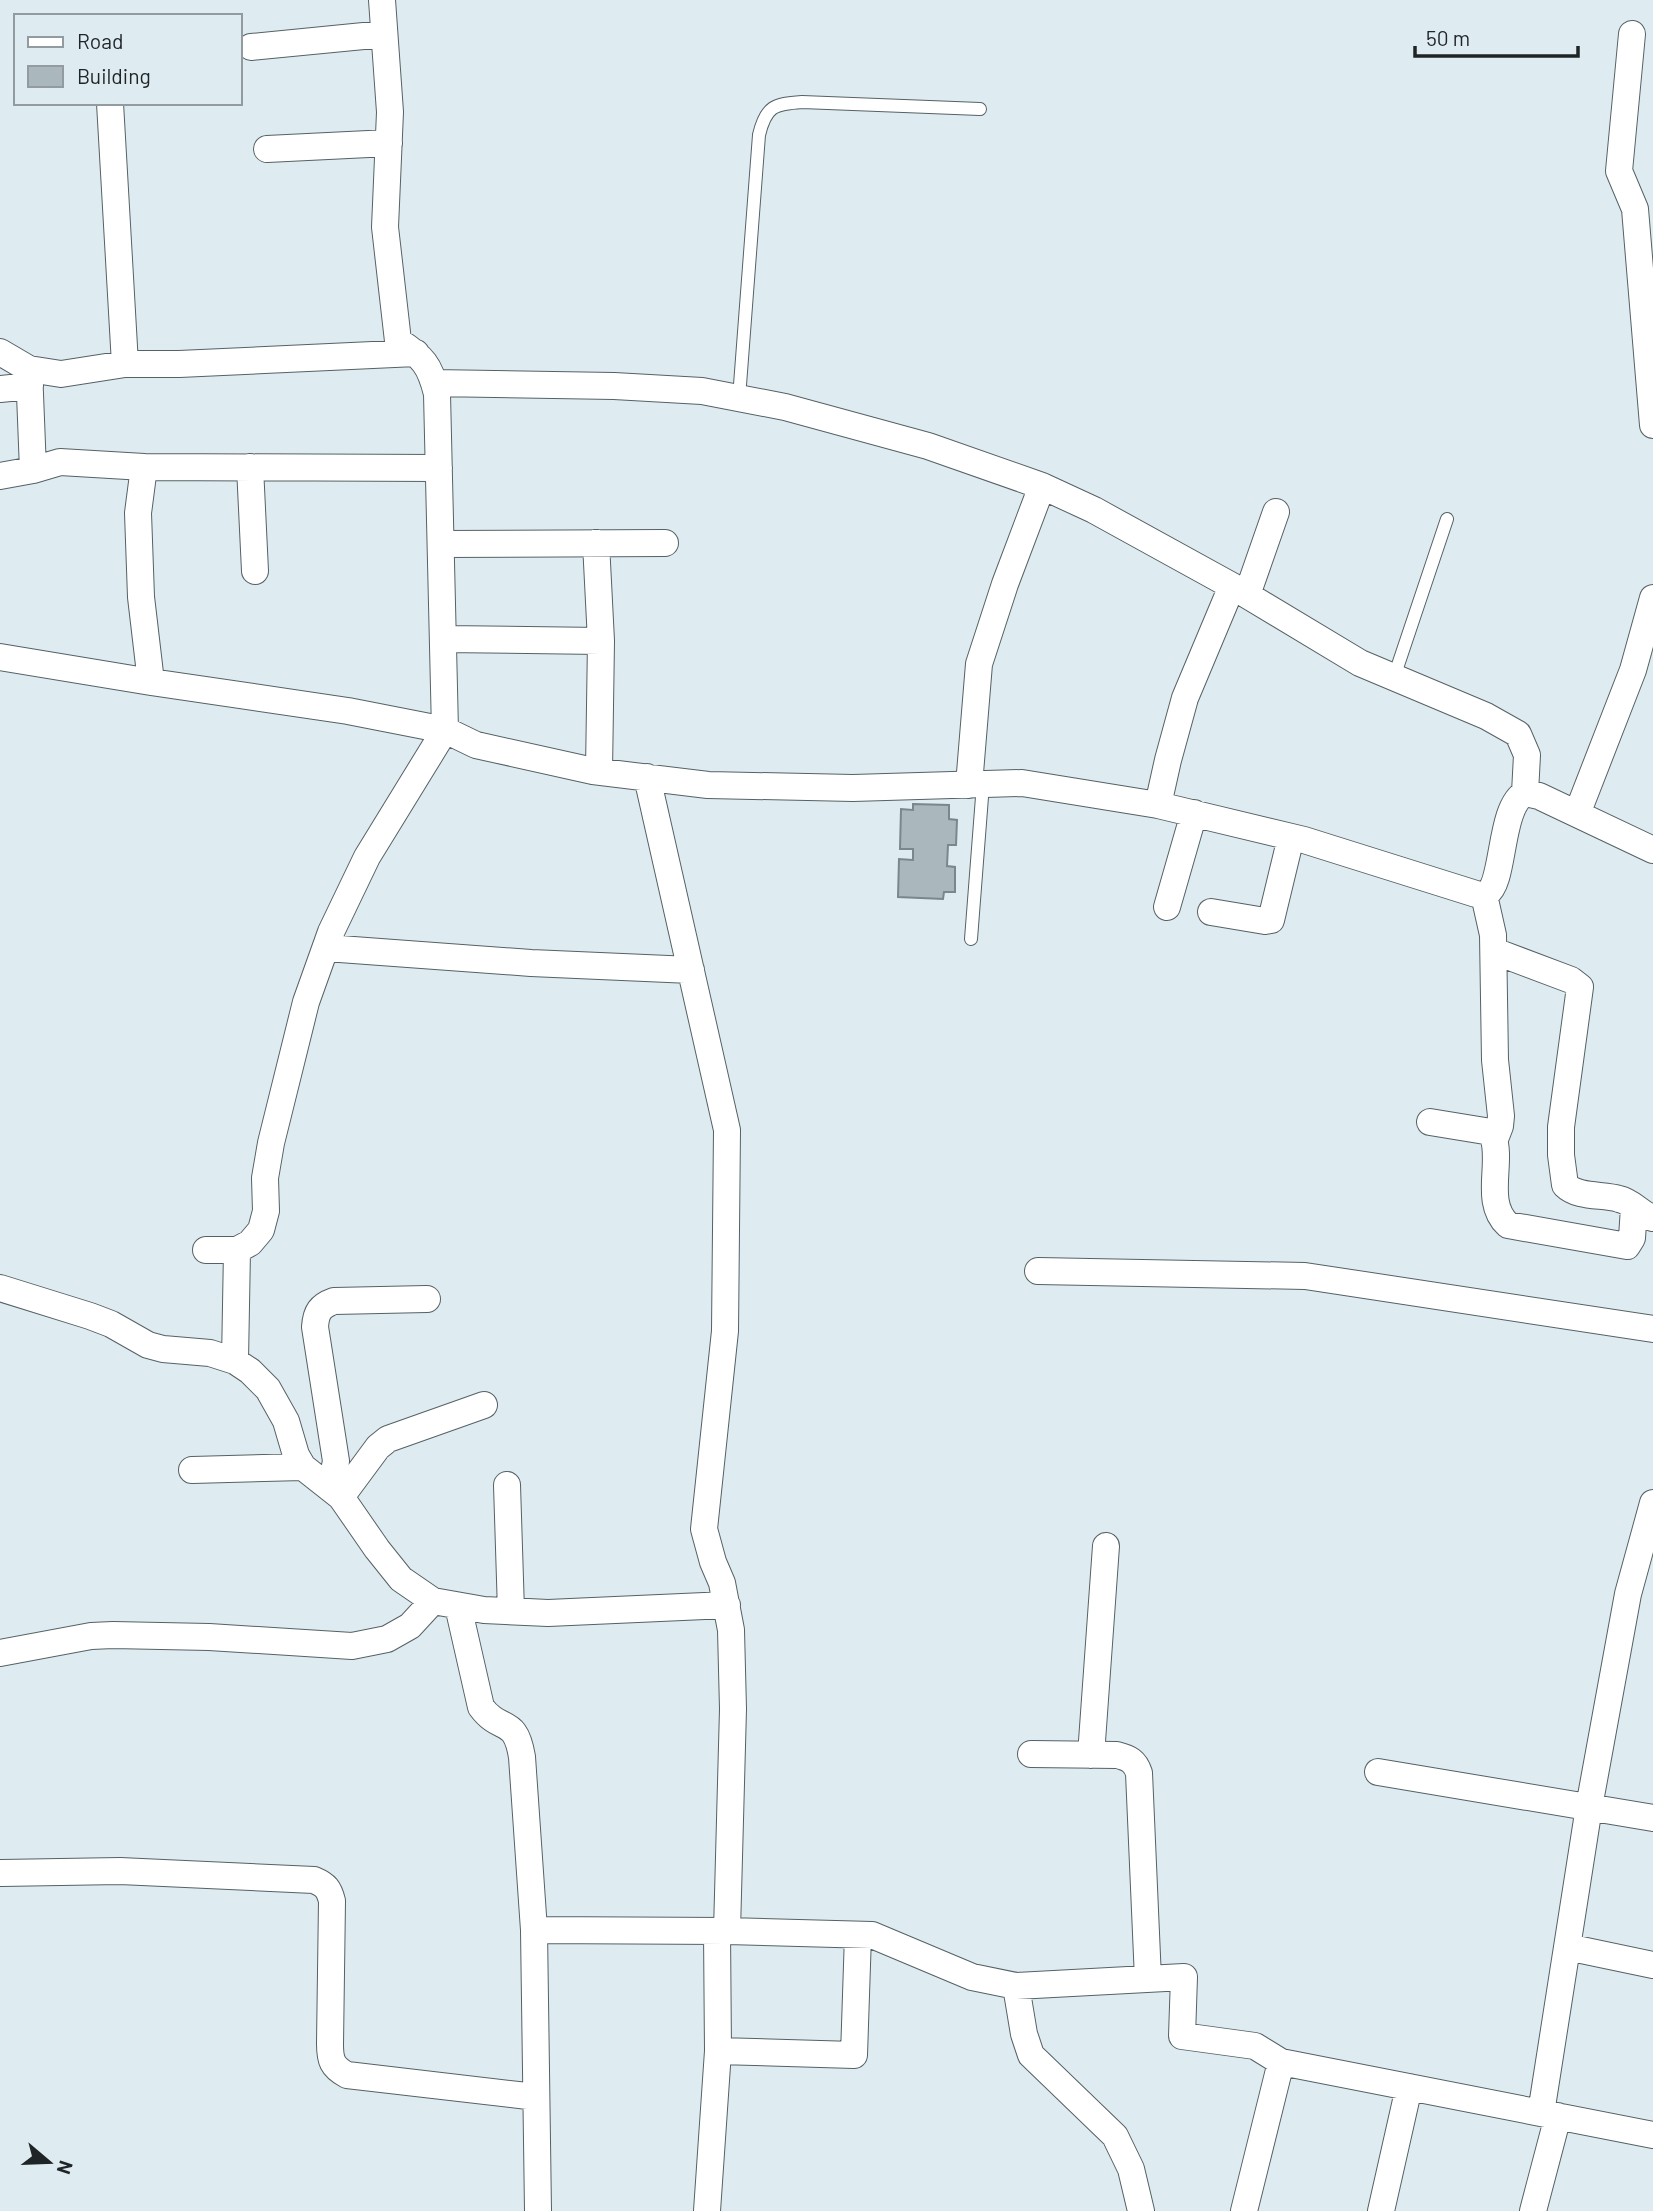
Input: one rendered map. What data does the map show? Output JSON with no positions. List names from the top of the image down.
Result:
{
  "legend": ["Road", "Building"],
  "scale_bar": "50 m",
  "north": "right"
}
